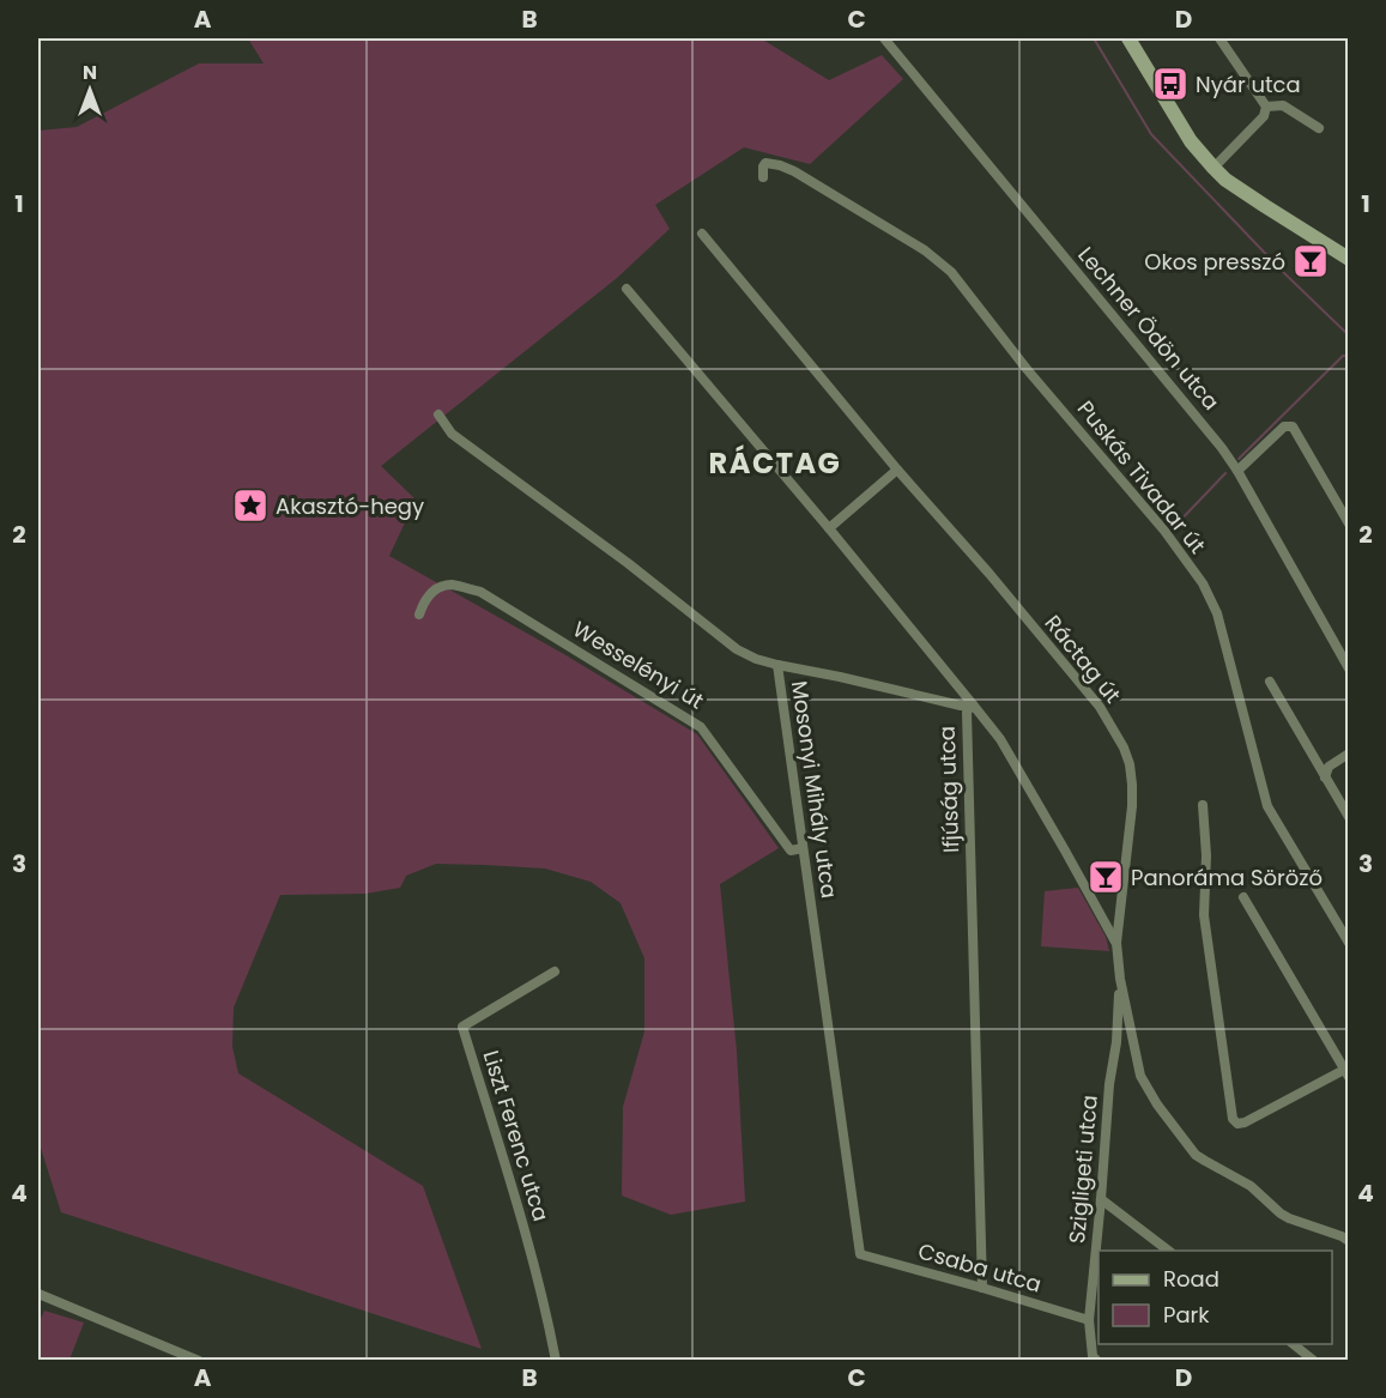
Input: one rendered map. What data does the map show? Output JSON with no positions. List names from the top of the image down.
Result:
{
  "streets": {
    "street": [
      "Lechner Ödön utca",
      "Puskás Tivadar út",
      "Ráctag út",
      "Wesselényi út",
      "Mosonyi Mihály utca",
      "Ifjúság utca",
      "Liszt Ferenc utca",
      "Szigligeti utca",
      "Csaba utca"
    ]
  },
  "crossings": [
    ["Wesselényi út", "Mosonyi Mihály utca"],
    ["Mosonyi Mihály utca", "Csaba utca"],
    ["Ifjúság utca", "Csaba utca"],
    ["Szigligeti utca", "Csaba utca"]
  ],
  "districts": ["RÁCTAG"],
  "places": {
    "bus stop": ["Nyár utca"],
    "bar": ["Okos presszó", "Panoráma Söröző"],
    "place": ["Akasztó-hegy"]
  },
  "legend": ["Road", "Park"],
  "north": "top",
  "grid": {
    "columns": [
      "A",
      "B",
      "C",
      "D"
    ],
    "rows": [
      "1",
      "2",
      "3",
      "4"
    ]
  }
}
